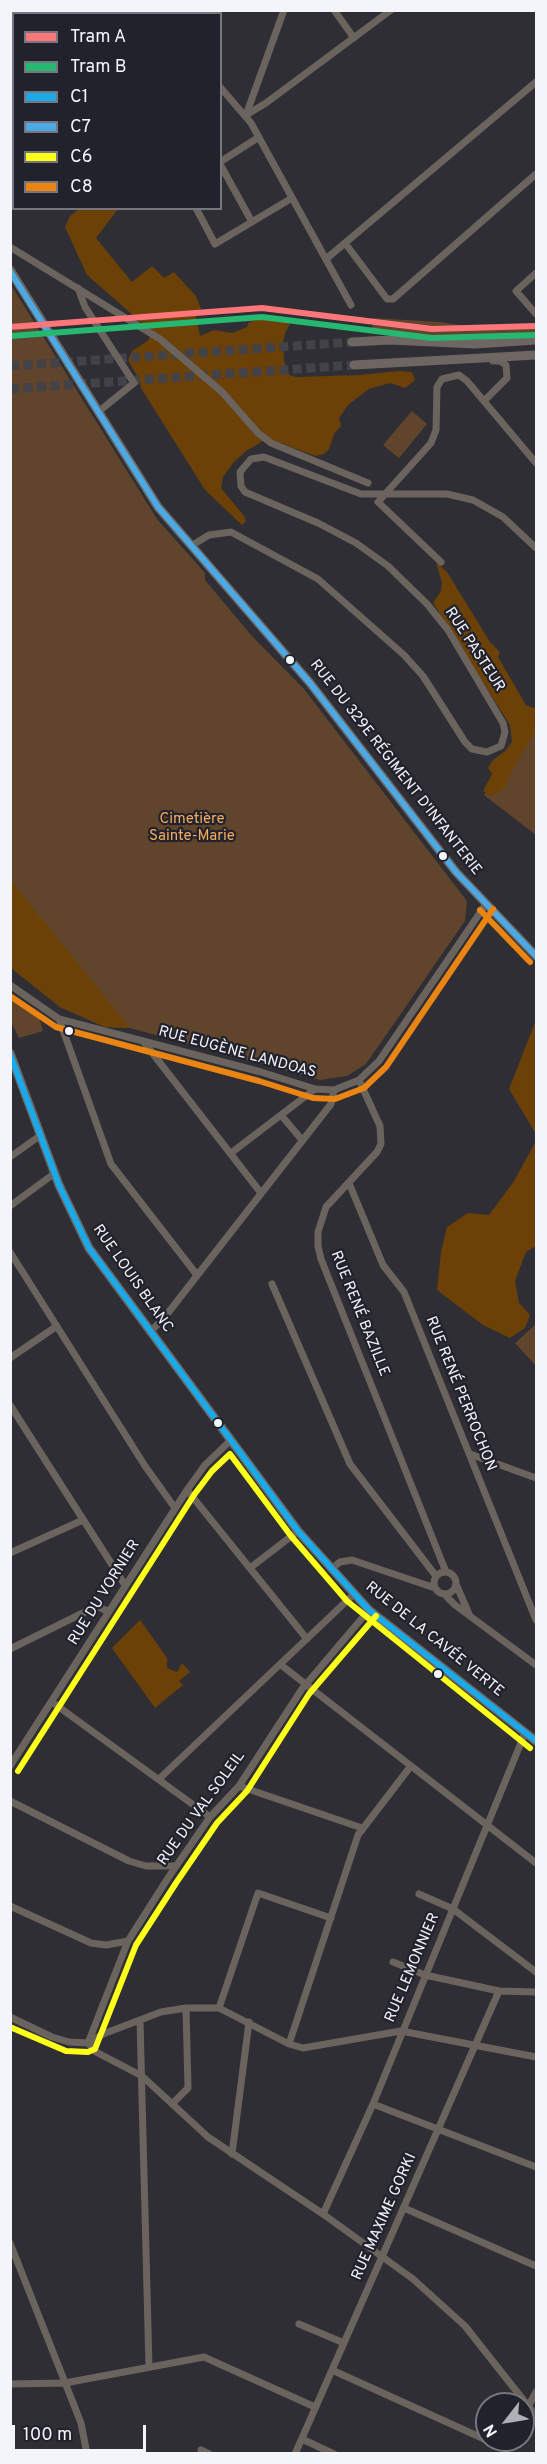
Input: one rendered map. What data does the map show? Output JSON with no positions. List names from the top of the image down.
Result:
{
  "streets": {
    "street": [
      "RUE PASTEUR",
      "RUE DU 329E RÉGIMENT D'INFANTERIE",
      "RUE EUGÈNE LANDOAS",
      "RUE LOUIS BLANC",
      "RUE RENÉ BAZILLE",
      "RUE RENÉ PERROCHON",
      "RUE DU VORNIER",
      "RUE DE LA CAVÉE VERTE",
      "RUE DU VAL SOLEIL",
      "RUE LEMONNIER",
      "RUE MAXIME GORKI"
    ]
  },
  "crossings": [
    ["RUE PASTEUR", "RUE DU 329E RÉGIMENT D'INFANTERIE"],
    ["RUE DU 329E RÉGIMENT D'INFANTERIE", "RUE EUGÈNE LANDOAS"],
    ["RUE EUGÈNE LANDOAS", "RUE RENÉ BAZILLE"],
    ["RUE LOUIS BLANC", "RUE DU VORNIER"],
    ["RUE LOUIS BLANC", "RUE DE LA CAVÉE VERTE"],
    ["RUE RENÉ BAZILLE", "RUE RENÉ PERROCHON"],
    ["RUE DU VORNIER", "RUE DE LA CAVÉE VERTE"],
    ["RUE DE LA CAVÉE VERTE", "RUE DU VAL SOLEIL"],
    ["RUE DE LA CAVÉE VERTE", "RUE LEMONNIER"]
  ],
  "parks": ["Cimetière Sainte-Marie"],
  "lines": [
    "transit line C7",
    "tram line A",
    "tram line B",
    "transit line C8",
    "transit line C1",
    "transit line C6"
  ],
  "legend": [
    "Tram A",
    "Tram B",
    "C1",
    "C7",
    "C6",
    "C8"
  ],
  "scale_bar": "100 m",
  "north": "bottom left"
}
